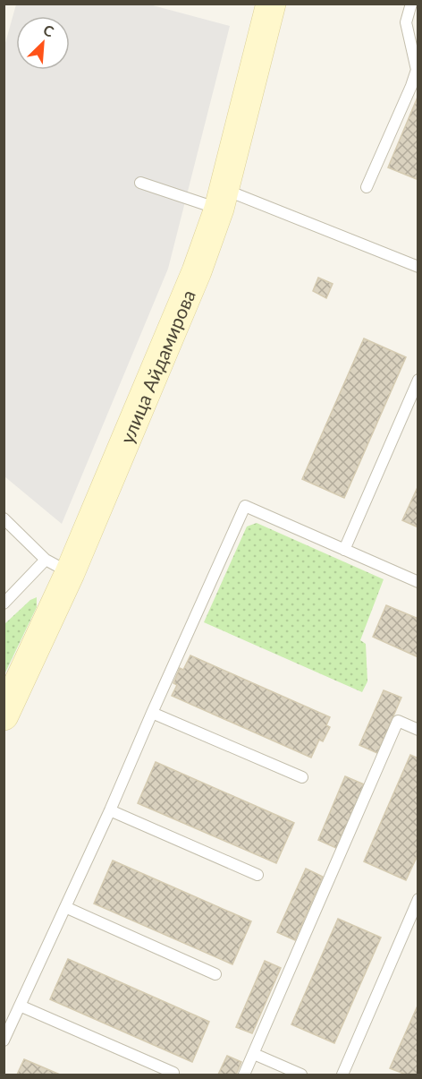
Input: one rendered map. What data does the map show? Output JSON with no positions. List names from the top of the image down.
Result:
{
  "streets": {
    "main road": ["улица Айдамирова"]
  },
  "north": "top right"
}
